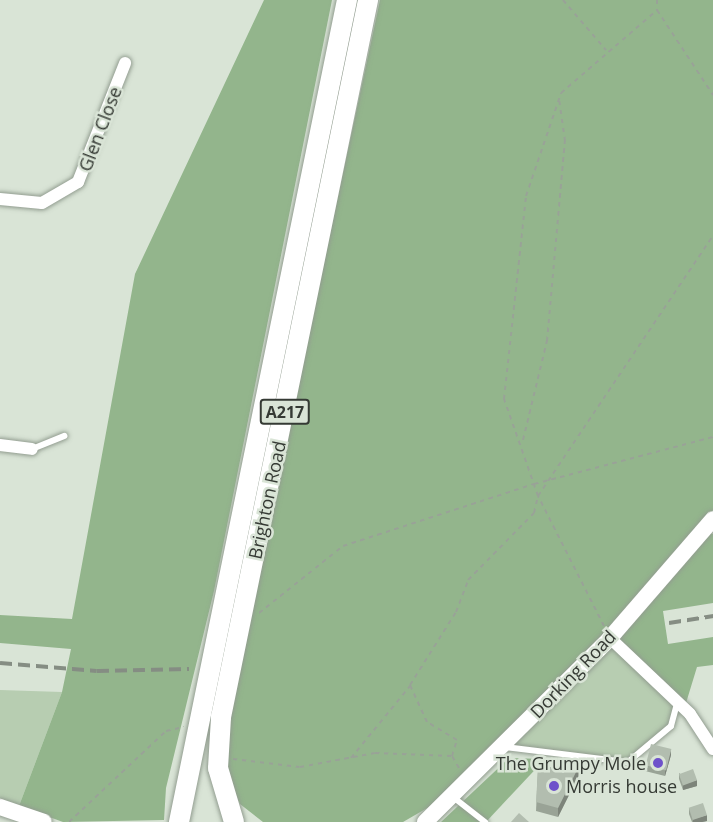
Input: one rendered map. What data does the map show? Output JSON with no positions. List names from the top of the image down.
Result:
{
  "streets": {
    "highway": ["A217", "Brighton Road"],
    "main road": ["Dorking Road"],
    "street": ["Glen Close"]
  },
  "places": ["The Grumpy Mole", "Morris house"]
}
